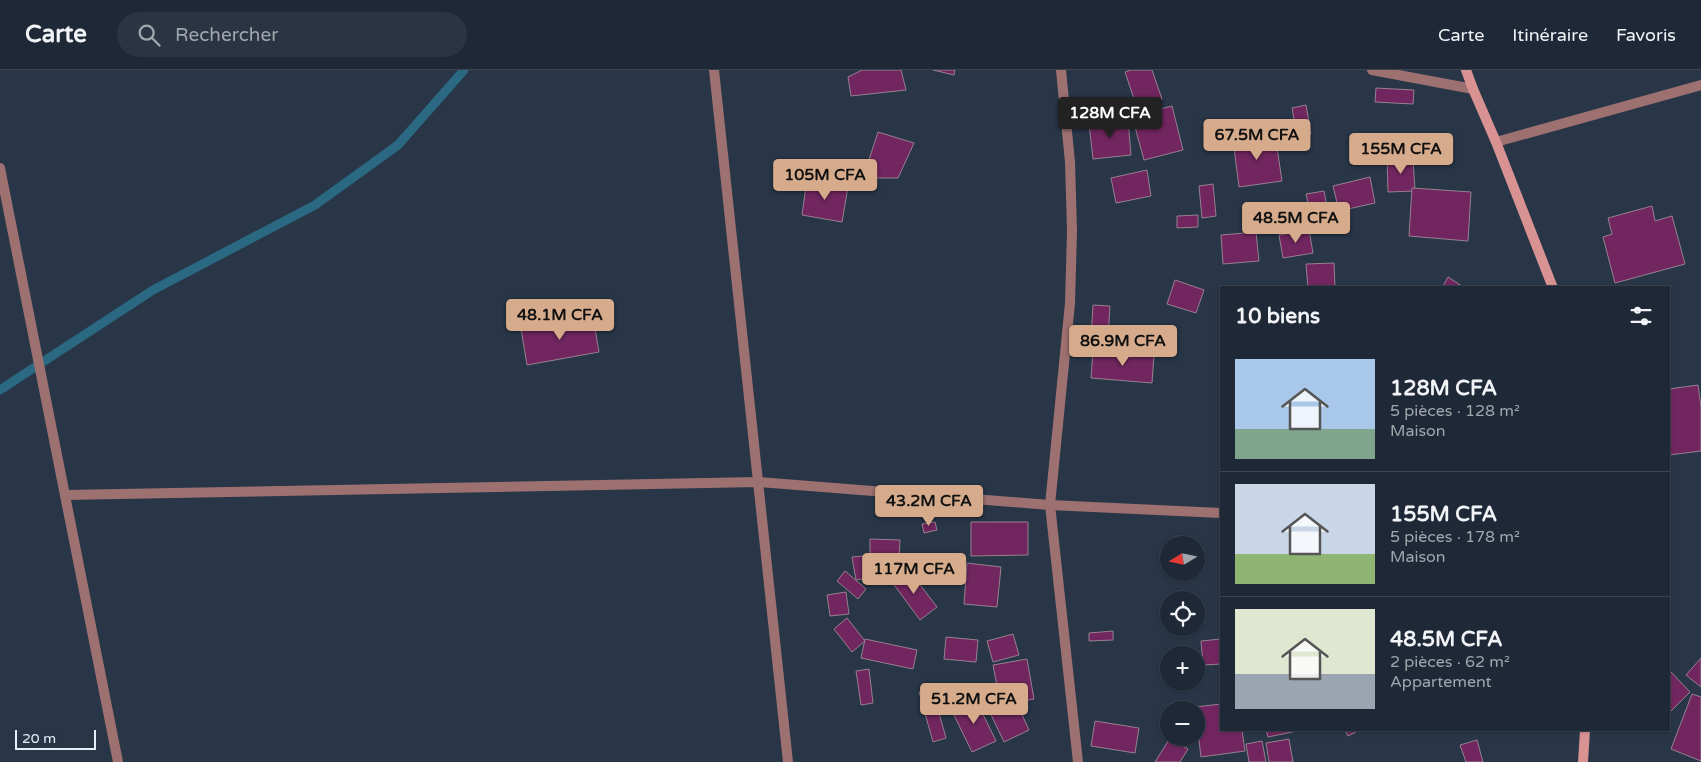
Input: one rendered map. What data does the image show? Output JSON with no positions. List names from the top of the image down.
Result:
{
  "scale_bar": "20 m",
  "north": "left",
  "page": {
    "header": "Carte",
    "search": "Rechercher",
    "nav": ["Carte", "Itinéraire", "Favoris"],
    "price": [
      "128M CFA",
      "67.5M CFA",
      "155M CFA",
      "105M CFA",
      "48.5M CFA",
      "48.1M CFA",
      "86.9M CFA",
      "43.2M CFA",
      "117M CFA",
      "51.2M CFA"
    ],
    "heading": "10 biens",
    "list": [
      {
        "name": "128M CFA",
        "note": "5 pièces · 128 m² · Maison"
      },
      {
        "name": "155M CFA",
        "note": "5 pièces · 178 m² · Maison"
      },
      {
        "name": "48.5M CFA",
        "note": "2 pièces · 62 m² · Appartement"
      }
    ],
    "map_buttons": ["+", "−"],
    "scale": "20 m"
  }
}
